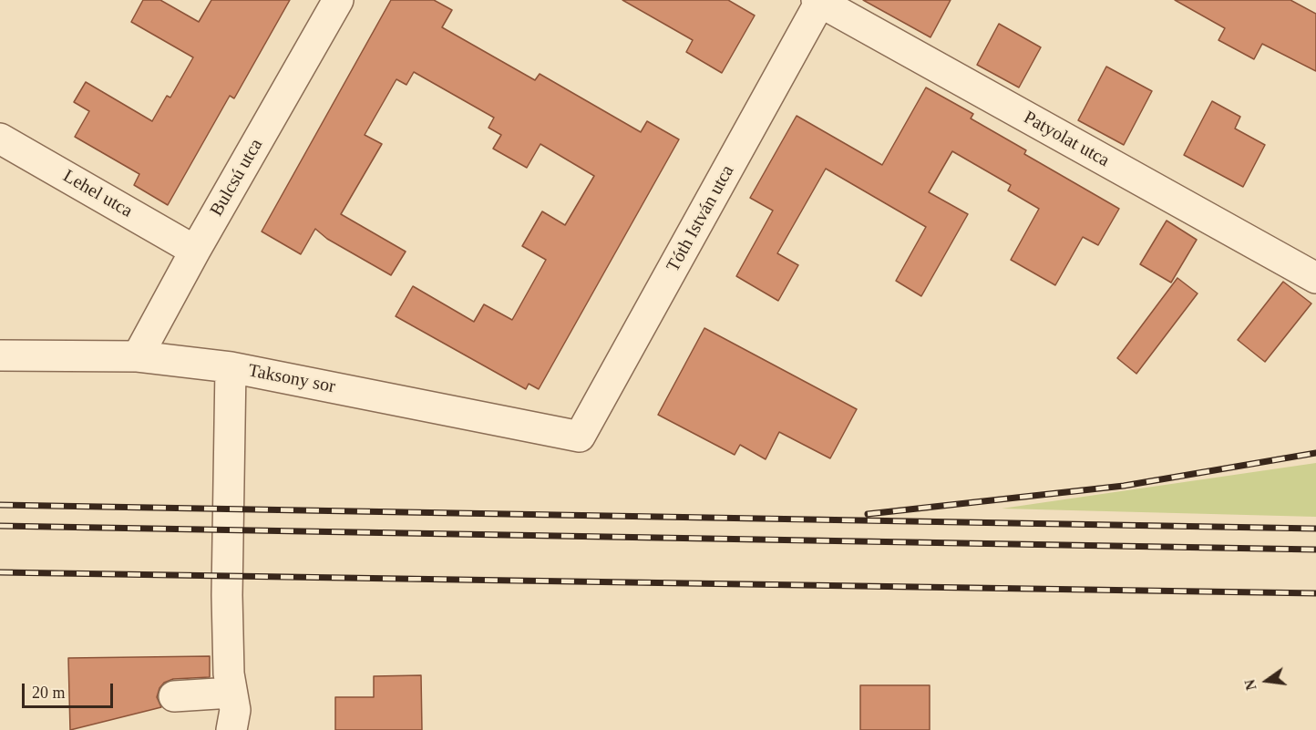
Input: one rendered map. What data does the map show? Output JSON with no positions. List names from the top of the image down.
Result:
{
  "streets": {
    "street": [
      "Patyolat utca",
      "Bulcsú utca",
      "Lehel utca",
      "Tóth István utca",
      "Taksony sor"
    ]
  },
  "crossings": [
    ["Patyolat utca", "Tóth István utca"],
    ["Bulcsú utca", "Lehel utca"],
    ["Bulcsú utca", "Taksony sor"],
    ["Tóth István utca", "Taksony sor"]
  ],
  "scale_bar": "20 m",
  "north": "left"
}
